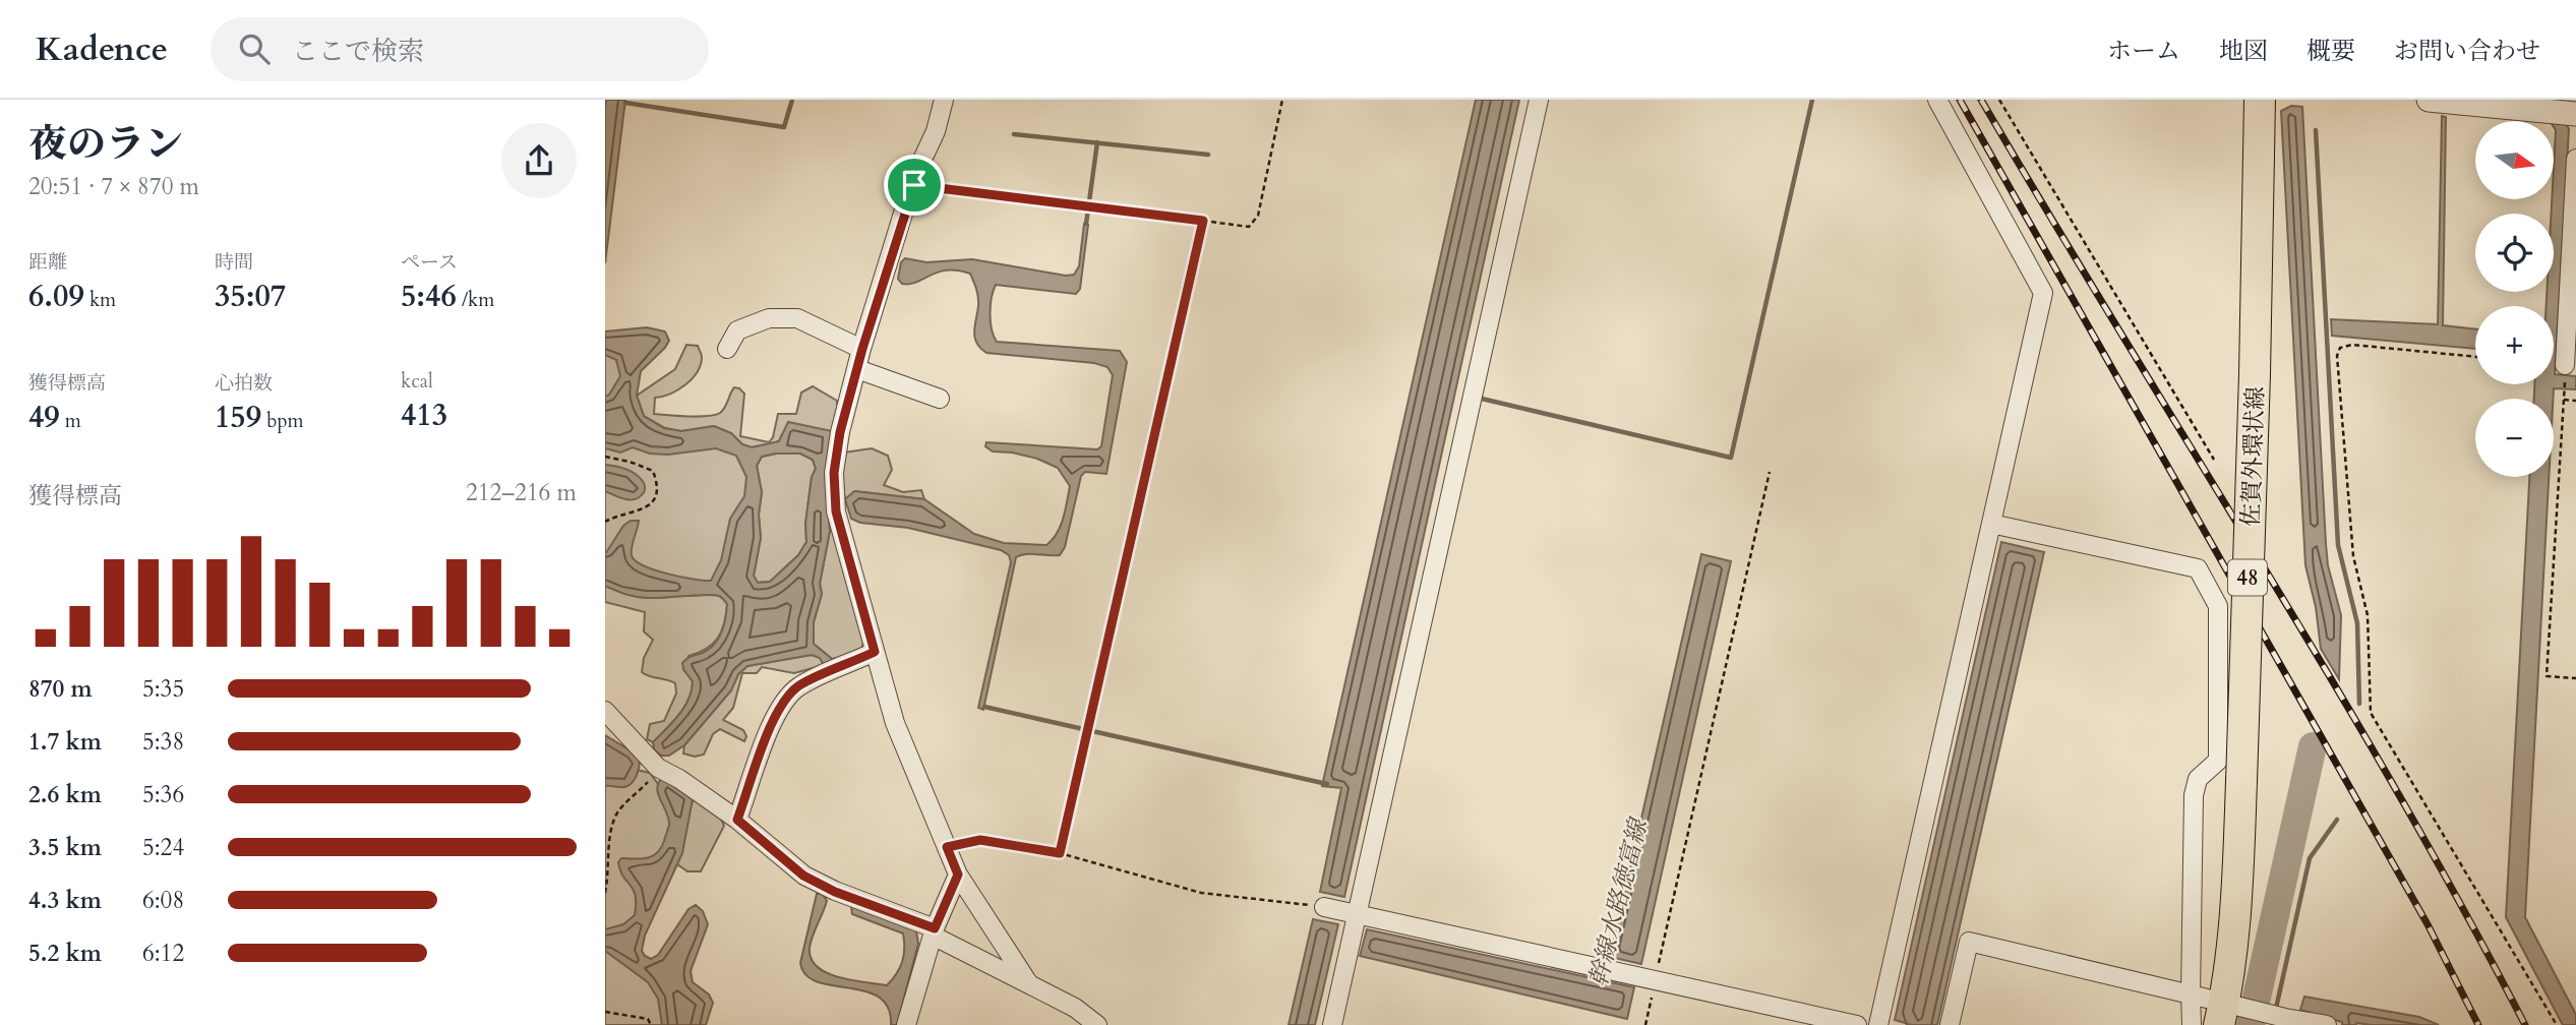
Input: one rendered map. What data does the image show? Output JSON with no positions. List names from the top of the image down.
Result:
{
  "streets": {
    "main road": ["佐賀外環状線", "48"]
  },
  "water": ["幹線水路徳富線"],
  "north": "right",
  "page": {
    "header": "Kadence",
    "search": "ここで検索",
    "nav": [
      "ホーム",
      "地図",
      "概要",
      "お問い合わせ"
    ],
    "heading": ["夜のラン", "20:51 · 7 × 870 m"],
    "map_buttons": ["+", "−"],
    "stats": [
      ["距離", "6.09 km"],
      ["時間", "35:07"],
      ["ペース", "5:46 /km"],
      ["獲得標高", "49 m"],
      ["心拍数", "159 bpm"],
      ["kcal", "413"]
    ],
    "chart": ["獲得標高", "212–216 m"],
    "list": [
      {
        "name": "870 m",
        "note": "5:35"
      },
      {
        "name": "1.7 km",
        "note": "5:38"
      },
      {
        "name": "2.6 km",
        "note": "5:36"
      },
      {
        "name": "3.5 km",
        "note": "5:24"
      },
      {
        "name": "4.3 km",
        "note": "6:08"
      },
      {
        "name": "5.2 km",
        "note": "6:12"
      }
    ]
  }
}
